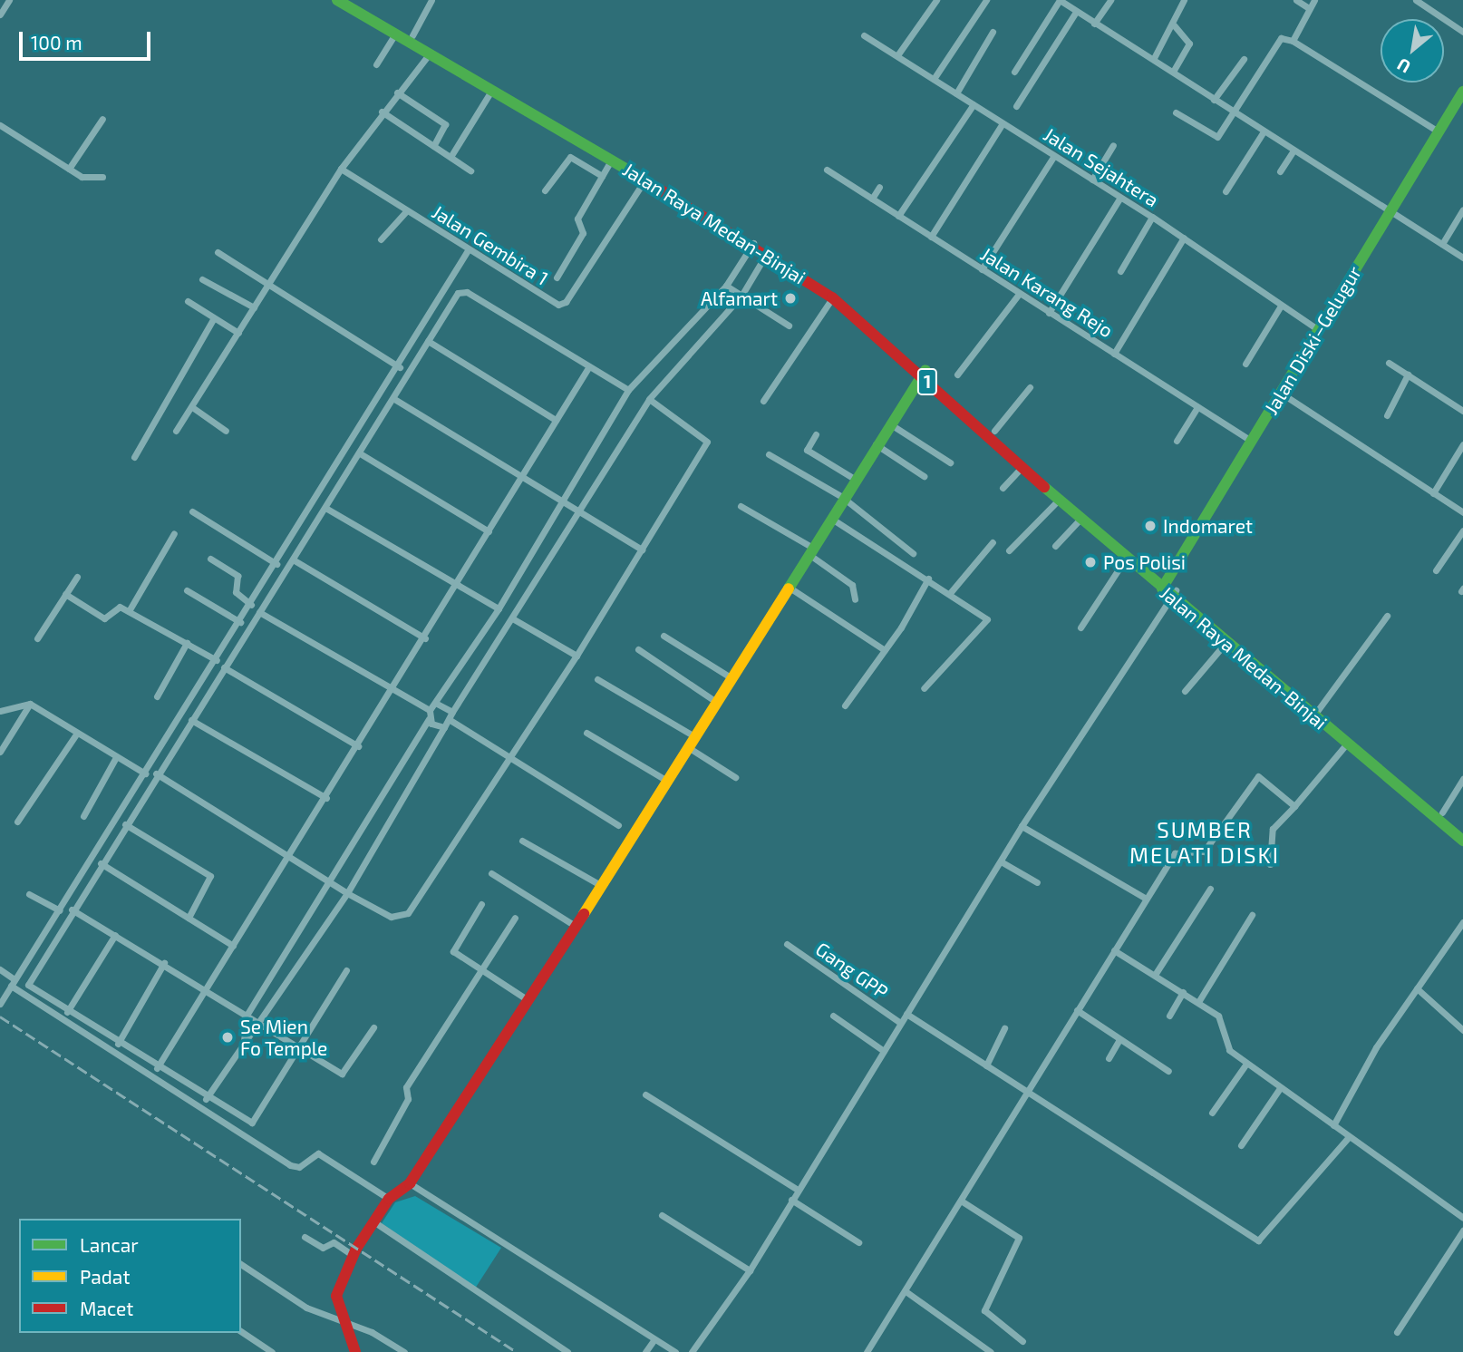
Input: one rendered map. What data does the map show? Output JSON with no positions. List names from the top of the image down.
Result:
{
  "streets": {
    "main road": ["Jalan Raya Medan-Binjai", "Jalan Diski–Gelugur", "1"],
    "street": [
      "Jalan Sejahtera",
      "Jalan Gembira 1",
      "Jalan Karang Rejo",
      "Gang GPP"
    ]
  },
  "crossings": [
    ["Jalan Sejahtera", "Jalan Diski–Gelugur"],
    ["Jalan Raya Medan-Binjai", "Jalan Gembira 1"],
    ["Jalan Raya Medan-Binjai", "Jalan Diski–Gelugur"],
    ["Jalan Karang Rejo", "Jalan Diski–Gelugur"]
  ],
  "districts": ["SUMBER MELATI DISKI"],
  "places": [
    "Alfamart",
    "Indomaret",
    "Pos Polisi",
    "Se Mien Fo Temple"
  ],
  "legend": ["Lancar", "Padat", "Macet"],
  "scale_bar": "100 m",
  "north": "bottom left"
}
